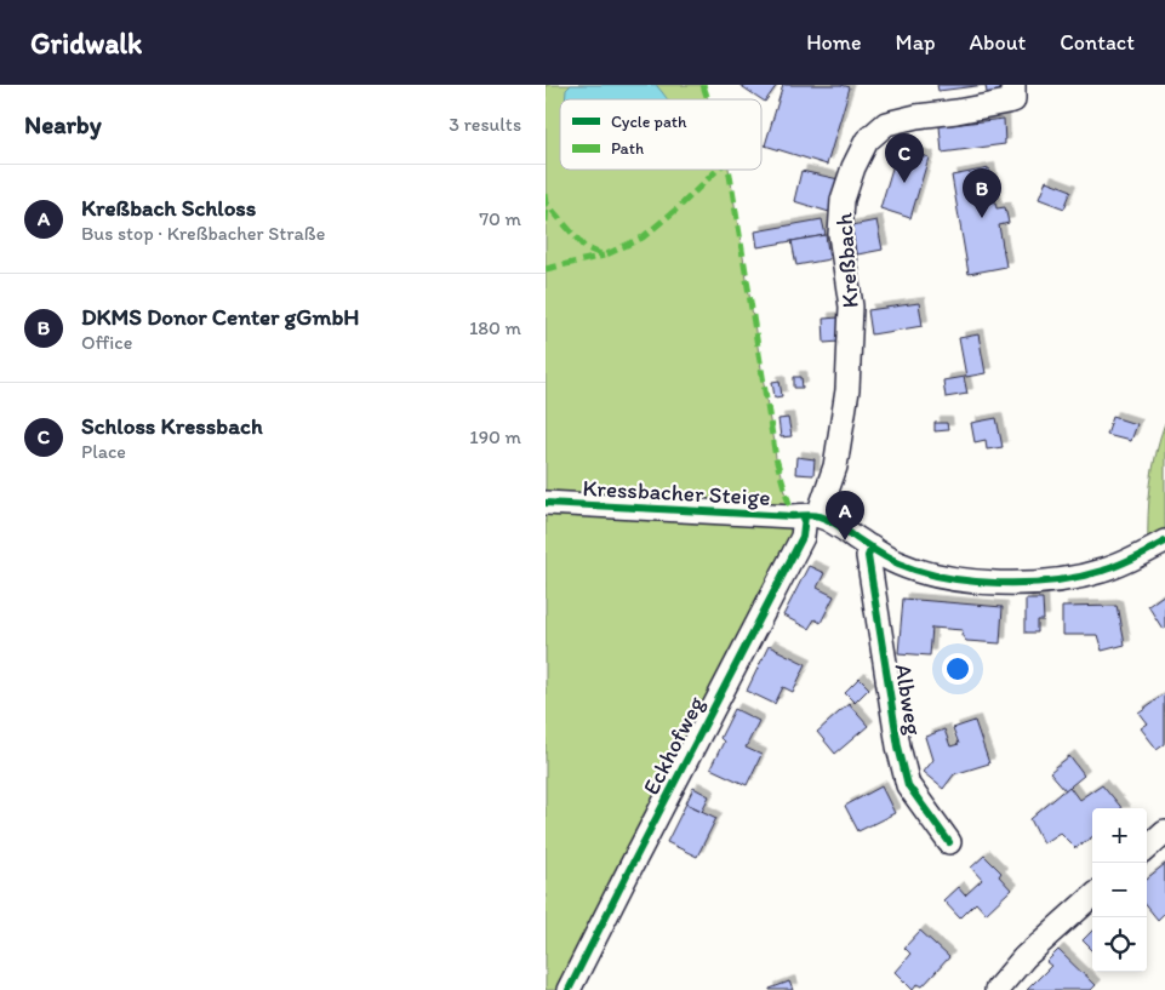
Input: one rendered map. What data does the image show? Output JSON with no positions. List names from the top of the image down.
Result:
{
  "streets": {
    "street": [
      "Kreßbach",
      "Kressbacher Steige",
      "Albweg",
      "Eckhofweg"
    ]
  },
  "crossings": [
    ["Kreßbach", "Kressbacher Steige"],
    ["Kreßbach", "Eckhofweg"],
    ["Kressbacher Steige", "Eckhofweg"]
  ],
  "legend": ["Cycle path", "Path"],
  "page": {
    "header": "Gridwalk",
    "nav": [
      "Home",
      "Map",
      "About",
      "Contact"
    ],
    "heading": ["Nearby", "3 results"],
    "pins": ["C", "B", "A"],
    "list": [
      {
        "mark": "A",
        "name": "Kreßbach Schloss",
        "note": "Bus stop · Kreßbacher Straße",
        "value": "70 m"
      },
      {
        "mark": "B",
        "name": "DKMS Donor Center gGmbH",
        "note": "Office",
        "value": "180 m"
      },
      {
        "mark": "C",
        "name": "Schloss Kressbach",
        "note": "Place",
        "value": "190 m"
      }
    ],
    "map_buttons": ["+", "−"]
  }
}
